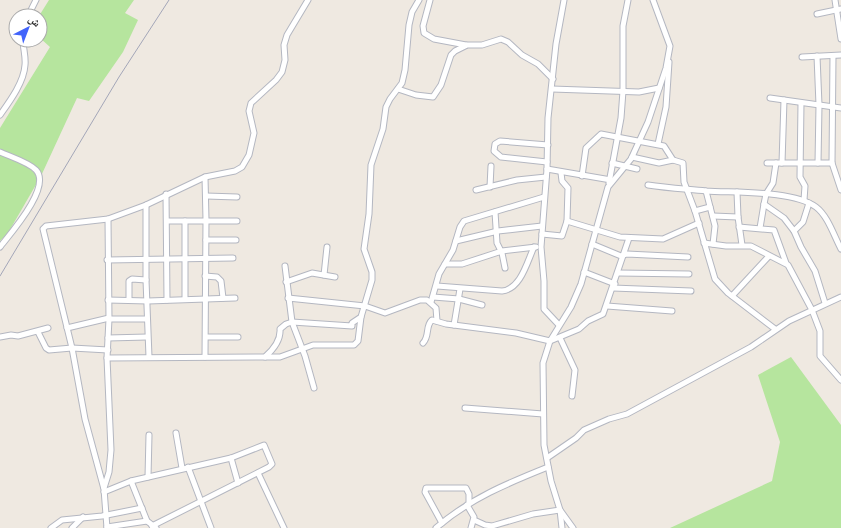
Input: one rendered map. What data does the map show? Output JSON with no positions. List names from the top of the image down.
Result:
{
  "north": "top right"
}
